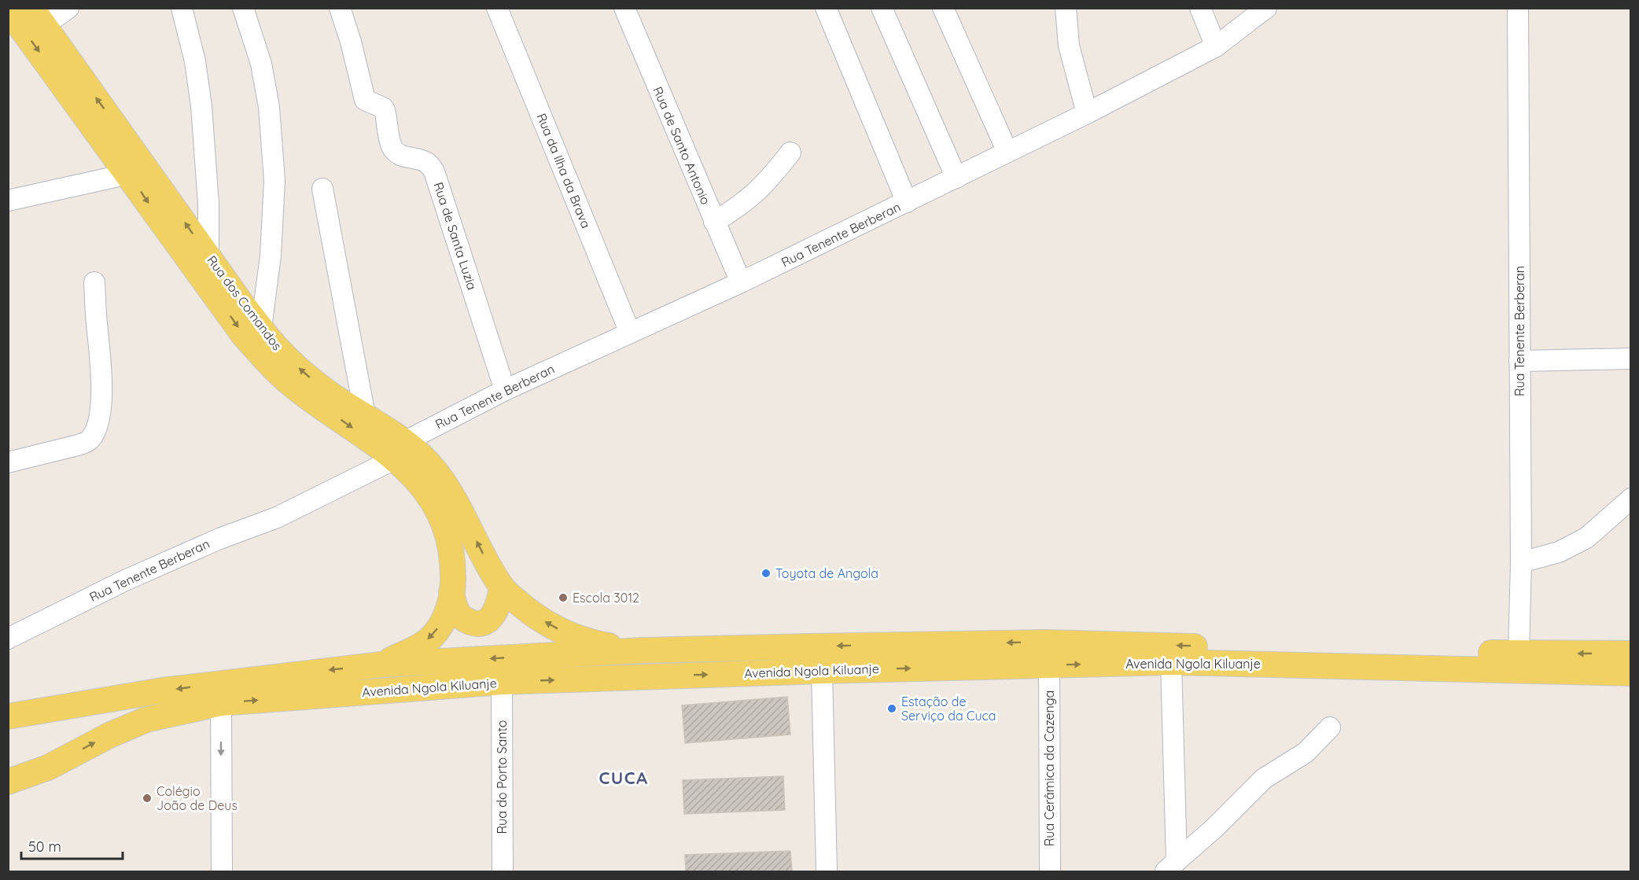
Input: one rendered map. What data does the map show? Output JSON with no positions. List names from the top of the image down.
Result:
{
  "streets": {
    "main road": ["Rua dos Comandos", "Avenida Ngola Kiluanje"],
    "street": [
      "Rua de Santo Antonio",
      "Rua da Ilha da Brava",
      "Rua Tenente Berberan",
      "Rua de Santa Luzia",
      "Rua Cerâmica da Cazenga",
      "Rua do Porto Santo"
    ]
  },
  "crossings": [
    ["Rua de Santo Antonio", "Rua Tenente Berberan"],
    ["Rua da Ilha da Brava", "Rua Tenente Berberan"],
    ["Rua Tenente Berberan", "Rua de Santa Luzia"],
    ["Rua Tenente Berberan", "Rua dos Comandos"],
    ["Rua Tenente Berberan", "Avenida Ngola Kiluanje"],
    ["Avenida Ngola Kiluanje", "Rua Cerâmica da Cazenga"],
    ["Avenida Ngola Kiluanje", "Rua do Porto Santo"]
  ],
  "districts": ["CUCA"],
  "places": [
    "Toyota de Angola",
    "Escola 3012",
    "Estação de Serviço da Cuca",
    "Colégio João de Deus"
  ],
  "scale_bar": "50 m"
}
